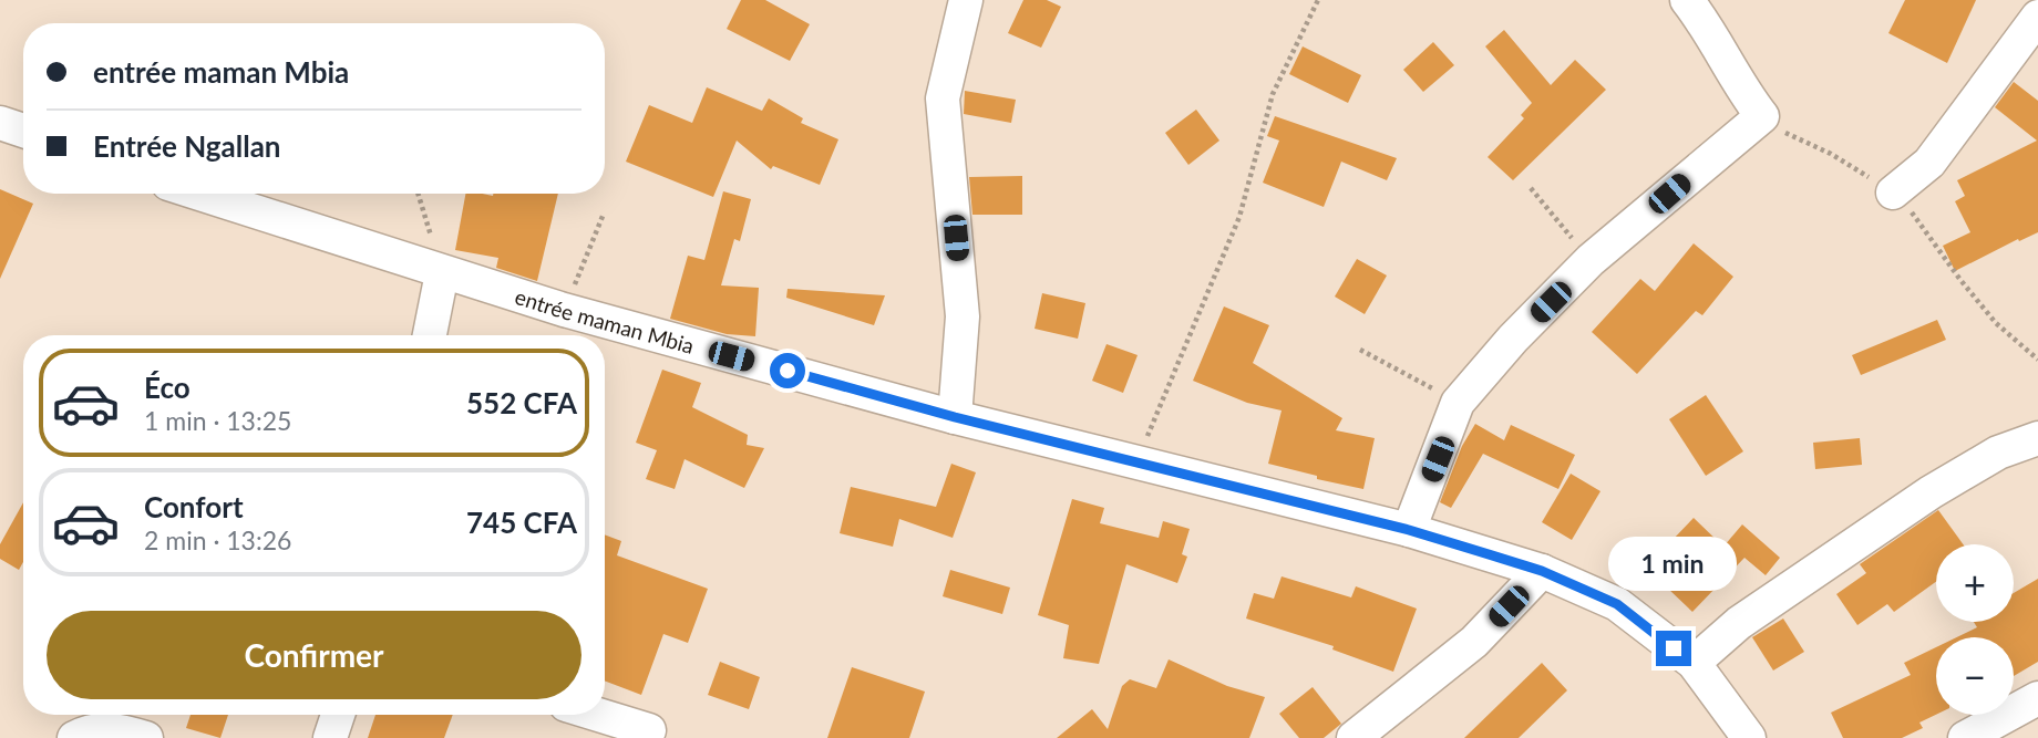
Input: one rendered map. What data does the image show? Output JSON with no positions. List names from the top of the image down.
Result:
{
  "streets": {
    "street": ["entrée maman Mbia"]
  },
  "page": {
    "banner": ["entrée maman Mbia", "Entrée Ngallan"],
    "list": [
      {
        "name": "Éco",
        "note": "1 min · 13:25",
        "value": "552 CFA"
      },
      {
        "name": "Confort",
        "note": "2 min · 13:26",
        "value": "745 CFA"
      }
    ],
    "bubble": "1 min",
    "map_buttons": ["+", "−"],
    "buttons": "Confirmer"
  }
}
